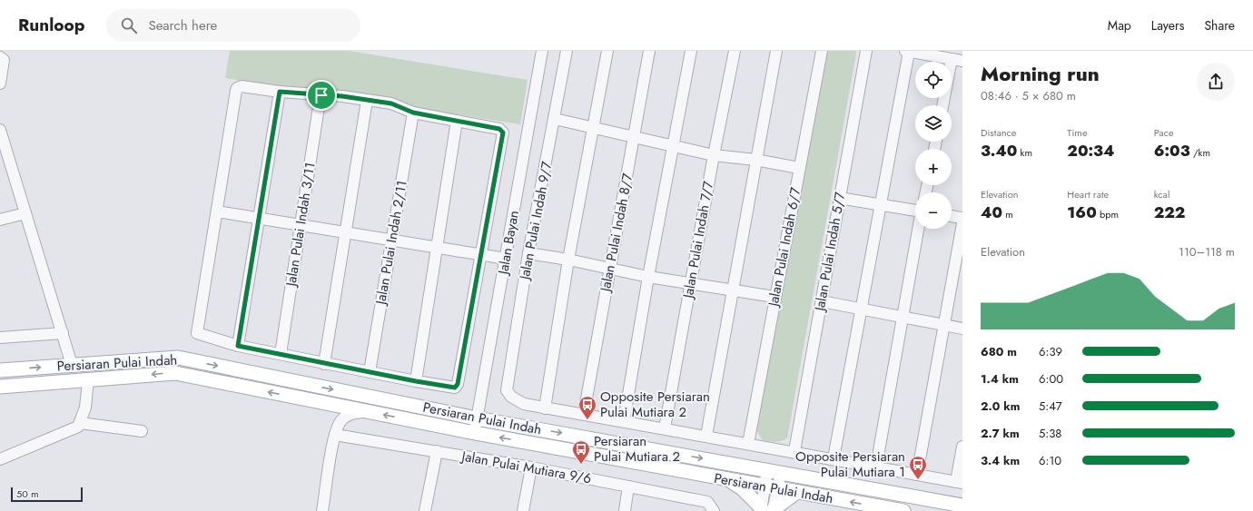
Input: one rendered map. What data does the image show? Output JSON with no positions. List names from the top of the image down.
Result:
{
  "streets": {
    "main road": ["Persiaran Pulai Indah"],
    "street": [
      "Jalan Pulai Indah 9/7",
      "Jalan Pulai Indah 3/11",
      "Jalan Pulai Indah 8/7",
      "Jalan Pulai Indah 7/7",
      "Jalan Pulai Indah 2/11",
      "Jalan Bayan",
      "Jalan Pulai Indah 6/7",
      "Jalan Pulai Indah 5/7",
      "Jalan Pulai Mutiara 9/6"
    ]
  },
  "crossings": [
    ["Jalan Bayan", "Persiaran Pulai Indah"]
  ],
  "places": {
    "bus stop": ["Opposite Persiaran Pulai Mutiara 2", "Persiaran Pulai Mutiara 2", "Opposite Persiaran Pulai Mutiara 1"]
  },
  "scale_bar": "50 m",
  "page": {
    "header": "Runloop",
    "search": "Search here",
    "nav": ["Map", "Layers", "Share"],
    "heading": ["Morning run", "08:46 · 5 × 680 m"],
    "map_buttons": ["+", "−"],
    "stats": [
      ["Distance", "3.40 km"],
      ["Time", "20:34"],
      ["Pace", "6:03 /km"],
      ["Elevation", "40 m"],
      ["Heart rate", "160 bpm"],
      ["kcal", "222"]
    ],
    "chart": ["Elevation", "110–118 m"],
    "list": [
      {
        "name": "680 m",
        "note": "6:39"
      },
      {
        "name": "1.4 km",
        "note": "6:00"
      },
      {
        "name": "2.0 km",
        "note": "5:47"
      },
      {
        "name": "2.7 km",
        "note": "5:38"
      },
      {
        "name": "3.4 km",
        "note": "6:10"
      }
    ],
    "scale": "50 m"
  }
}
